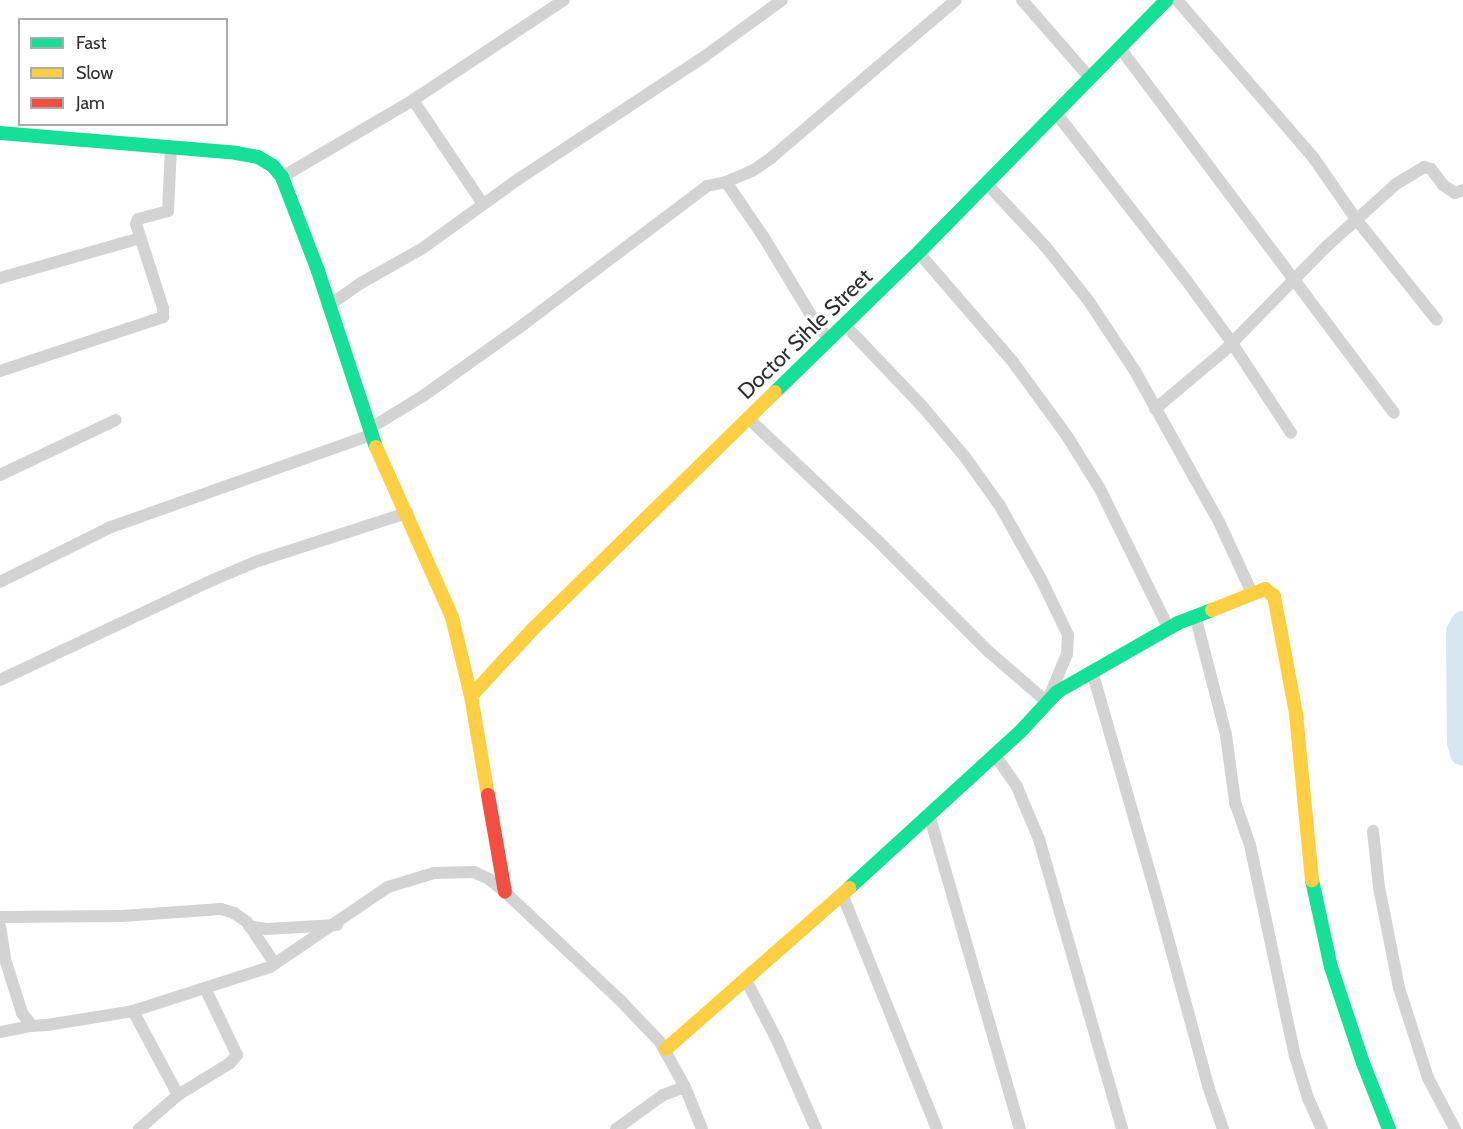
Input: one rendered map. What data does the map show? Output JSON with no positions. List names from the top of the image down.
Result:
{
  "streets": {
    "street": ["Doctor Sihle Street"]
  },
  "legend": ["Fast", "Slow", "Jam"]
}
